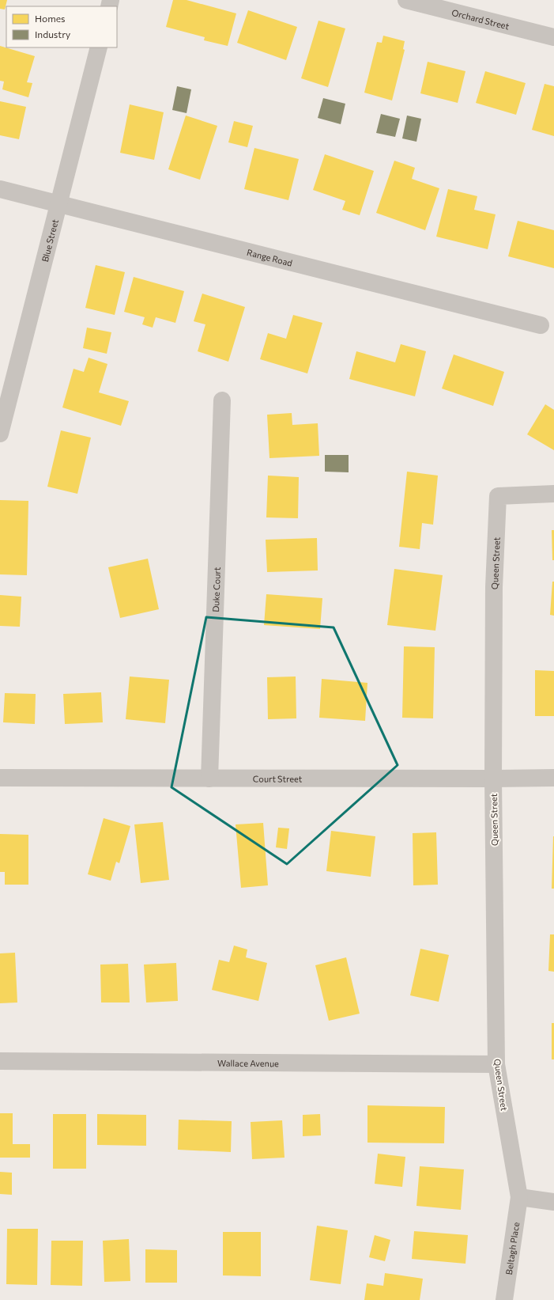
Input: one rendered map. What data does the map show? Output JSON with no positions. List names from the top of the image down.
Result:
{
  "streets": {
    "street": [
      "Orchard Street",
      "Blue Street",
      "Range Road",
      "Queen Street",
      "Duke Court",
      "Court Street",
      "Wallace Avenue",
      "Beltagh Place"
    ]
  },
  "crossings": [
    ["Blue Street", "Range Road"],
    ["Queen Street", "Court Street"],
    ["Queen Street", "Wallace Avenue"],
    ["Queen Street", "Beltagh Place"],
    ["Duke Court", "Court Street"]
  ],
  "legend": ["Homes", "Industry"]
}
